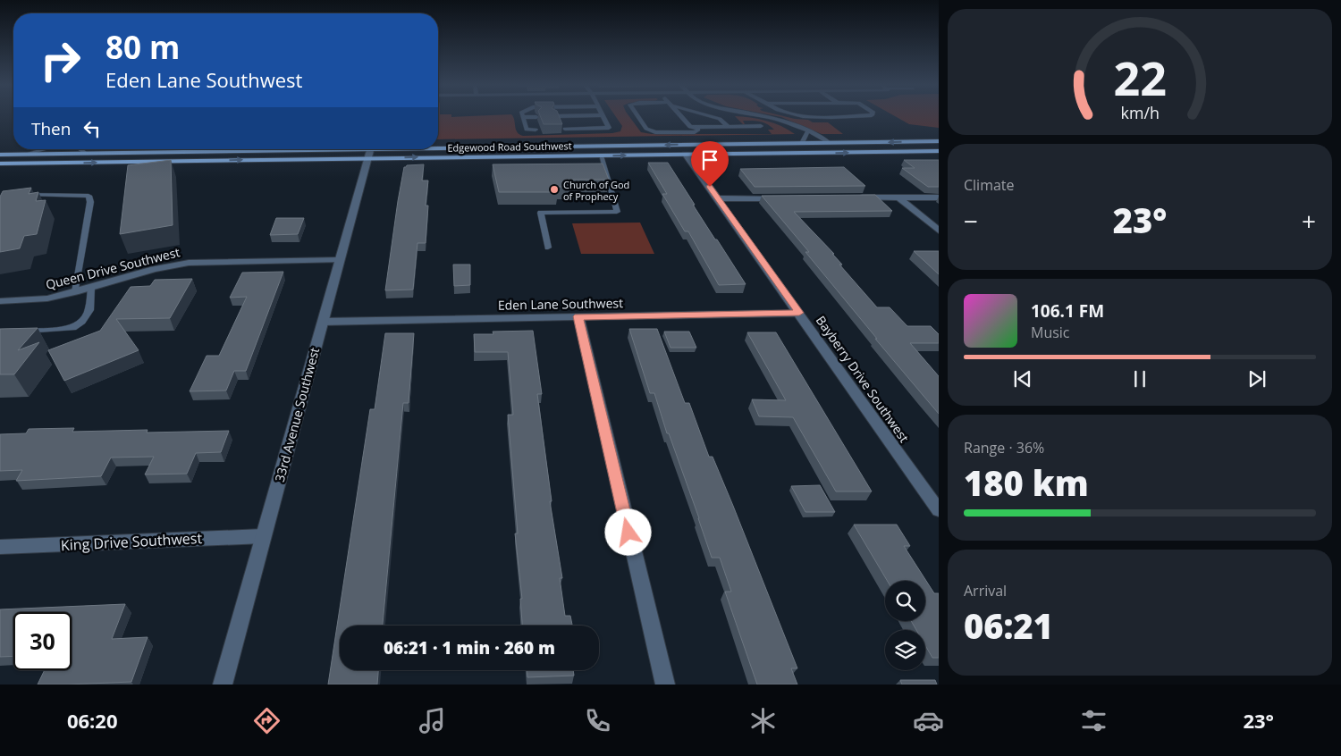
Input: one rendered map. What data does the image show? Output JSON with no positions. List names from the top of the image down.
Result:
{
  "streets": {
    "main road": ["Edgewood Road Southwest"],
    "street": [
      "Queen Drive Southwest",
      "Eden Lane Southwest",
      "Bayberry Drive Southwest",
      "33rd Avenue Southwest",
      "King Drive Southwest"
    ]
  },
  "crossings": [
    ["Edgewood Road Southwest", "Bayberry Drive Southwest"],
    ["Edgewood Road Southwest", "33rd Avenue Southwest"],
    ["Queen Drive Southwest", "33rd Avenue Southwest"],
    ["Eden Lane Southwest", "Bayberry Drive Southwest"],
    ["Eden Lane Southwest", "33rd Avenue Southwest"],
    ["33rd Avenue Southwest", "King Drive Southwest"]
  ],
  "places": ["Church of God of Prophecy"],
  "page": {
    "turn": ["80 m", "Eden Lane Southwest"],
    "then": "Then",
    "tile": [
      "Climate",
      ["Range · 36%", "180 km"],
      ["Arrival", "06:21"]
    ],
    "heat": ["−", "23°", "+"],
    "song": ["106.1 FM", "Music"],
    "limit": "30",
    "trip": "06:21 · 1 min · 260 m",
    "tabs": ["06:20", "23°"],
    "gauge": ["22", "km/h"]
  }
}
